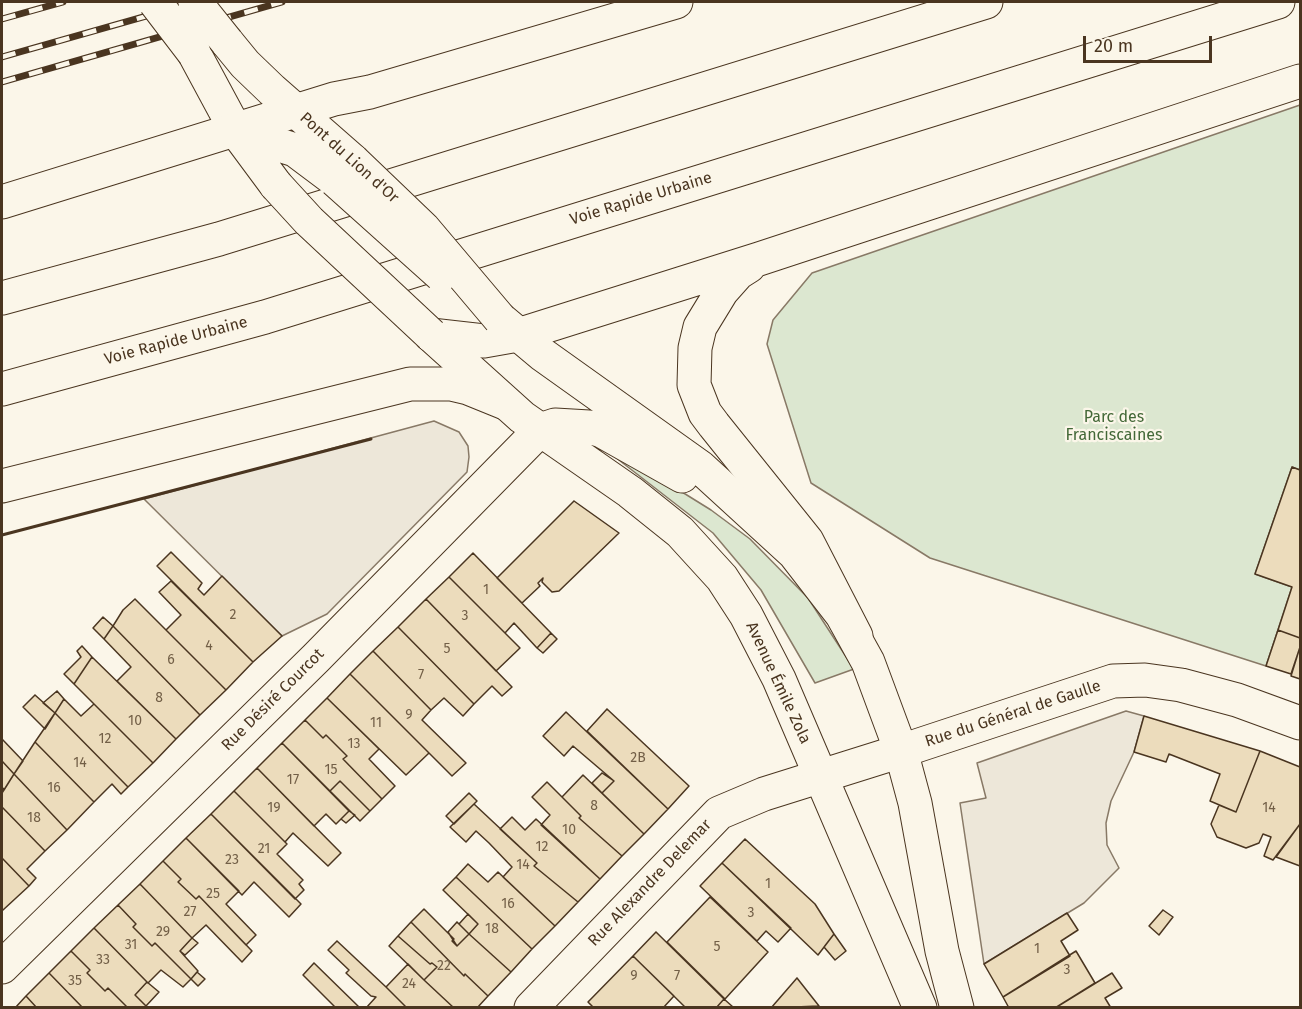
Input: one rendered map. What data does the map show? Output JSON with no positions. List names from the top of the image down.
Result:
{
  "streets": {
    "main road": [
      "Pont du Lion d'Or",
      "Voie Rapide Urbaine",
      "Avenue Émile Zola",
      "Rue Désiré Courcot",
      "Rue du Général de Gaulle",
      "Rue Alexandre Delemar"
    ]
  },
  "crossings": [
    ["Pont du Lion d'Or", "Avenue Émile Zola"],
    ["Avenue Émile Zola", "Rue Désiré Courcot"],
    ["Avenue Émile Zola", "Rue du Général de Gaulle"],
    ["Avenue Émile Zola", "Rue Alexandre Delemar"],
    ["Rue du Général de Gaulle", "Rue Alexandre Delemar"]
  ],
  "parks": ["Parc des Franciscaines"],
  "house_numbers": [
    "1",
    "2",
    "3",
    "4",
    "5",
    "6",
    "7",
    "8",
    "9",
    "10",
    "11",
    "12",
    "13",
    "2B",
    "14",
    "15",
    "17",
    "16",
    "8",
    "19",
    "14",
    "18",
    "10",
    "12",
    "21",
    "23",
    "14",
    "1",
    "25",
    "16",
    "27",
    "3",
    "18",
    "29",
    "31",
    "5",
    "1",
    "33",
    "22",
    "3",
    "9",
    "7",
    "35",
    "24"
  ],
  "scale_bar": "20 m"
}
